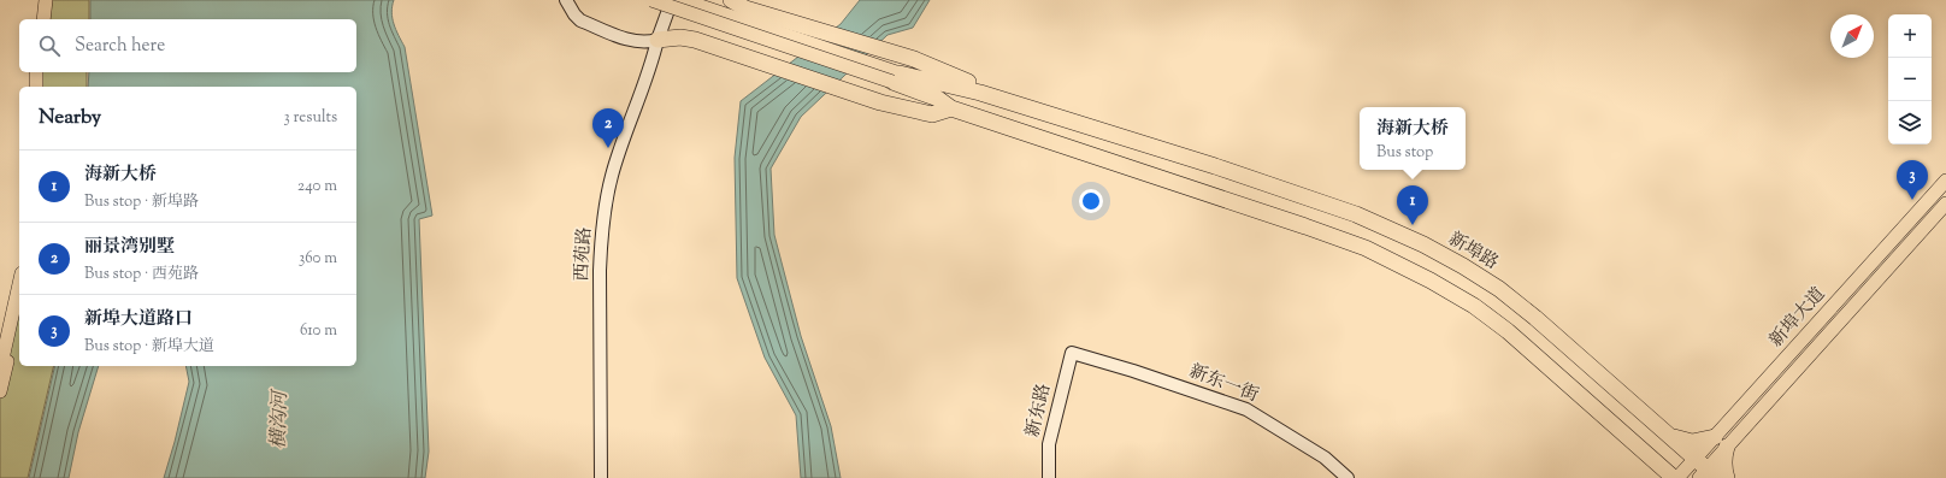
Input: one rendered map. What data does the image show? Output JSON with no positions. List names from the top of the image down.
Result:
{
  "streets": {
    "highway": ["新埠路"],
    "main road": [
      "西苑路",
      "新埠大道",
      "新东一街",
      "新东路"
    ]
  },
  "crossings": [
    ["新埠路", "新埠大道"],
    ["新东一街", "新东路"]
  ],
  "water": ["横沟河"],
  "north": "top right",
  "page": {
    "map_buttons": ["+", "−"],
    "search": "Search here",
    "heading": ["Nearby", "3 results"],
    "popup": ["海新大桥", "Bus stop"],
    "pins": ["2", "3", "1"],
    "list": [
      {
        "mark": "1",
        "name": "海新大桥",
        "note": "Bus stop · 新埠路",
        "value": "240 m"
      },
      {
        "mark": "2",
        "name": "丽景湾别墅",
        "note": "Bus stop · 西苑路",
        "value": "360 m"
      },
      {
        "mark": "3",
        "name": "新埠大道路口",
        "note": "Bus stop · 新埠大道",
        "value": "610 m"
      }
    ]
  }
}
